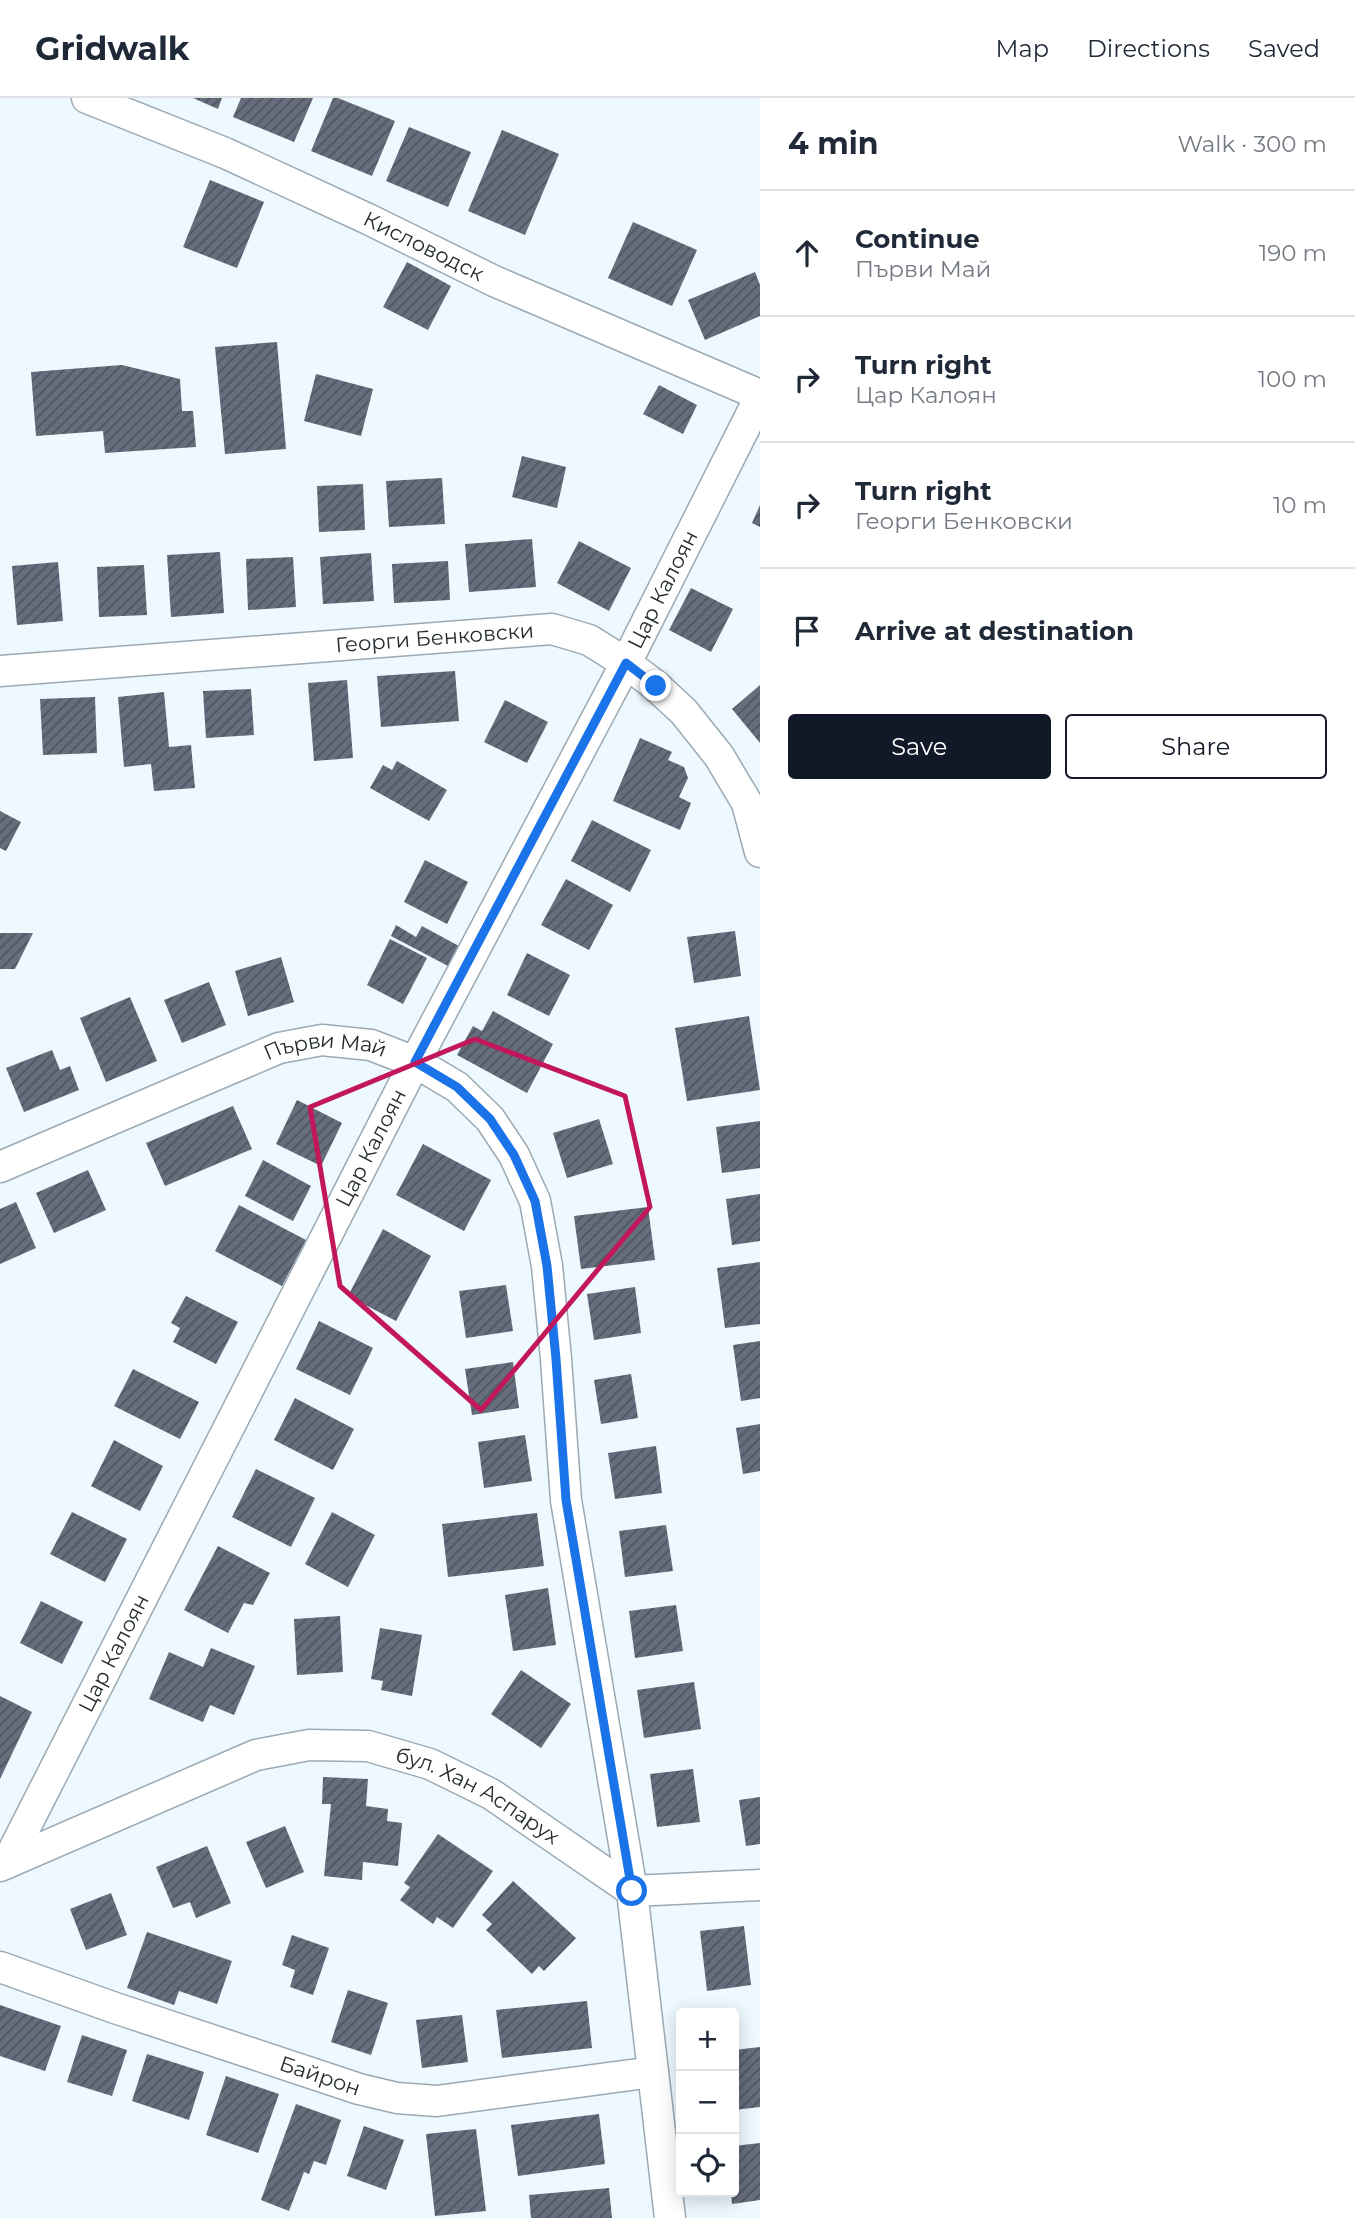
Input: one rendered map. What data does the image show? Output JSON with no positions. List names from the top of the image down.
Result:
{
  "streets": {
    "street": [
      "Кисловодск",
      "Цар Калоян",
      "Георги Бенковски",
      "Първи Май",
      "бул. Хан Аспарух",
      "Байрон"
    ]
  },
  "crossings": [
    ["Кисловодск", "Цар Калоян"],
    ["Цар Калоян", "Георги Бенковски"],
    ["Цар Калоян", "Първи Май"],
    ["Цар Калоян", "бул. Хан Аспарух"],
    ["Първи Май", "бул. Хан Аспарух"]
  ],
  "page": {
    "header": "Gridwalk",
    "nav": ["Map", "Directions", "Saved"],
    "heading": ["4 min", "Walk · 300 m"],
    "list": [
      ["Continue", "Първи Май", "190 m"],
      ["Turn right", "Цар Калоян", "100 m"],
      ["Turn right", "Георги Бенковски", "10 m"],
      "Arrive at destination"
    ],
    "buttons": ["Save", "Share"],
    "map_buttons": ["+", "−"]
  }
}
